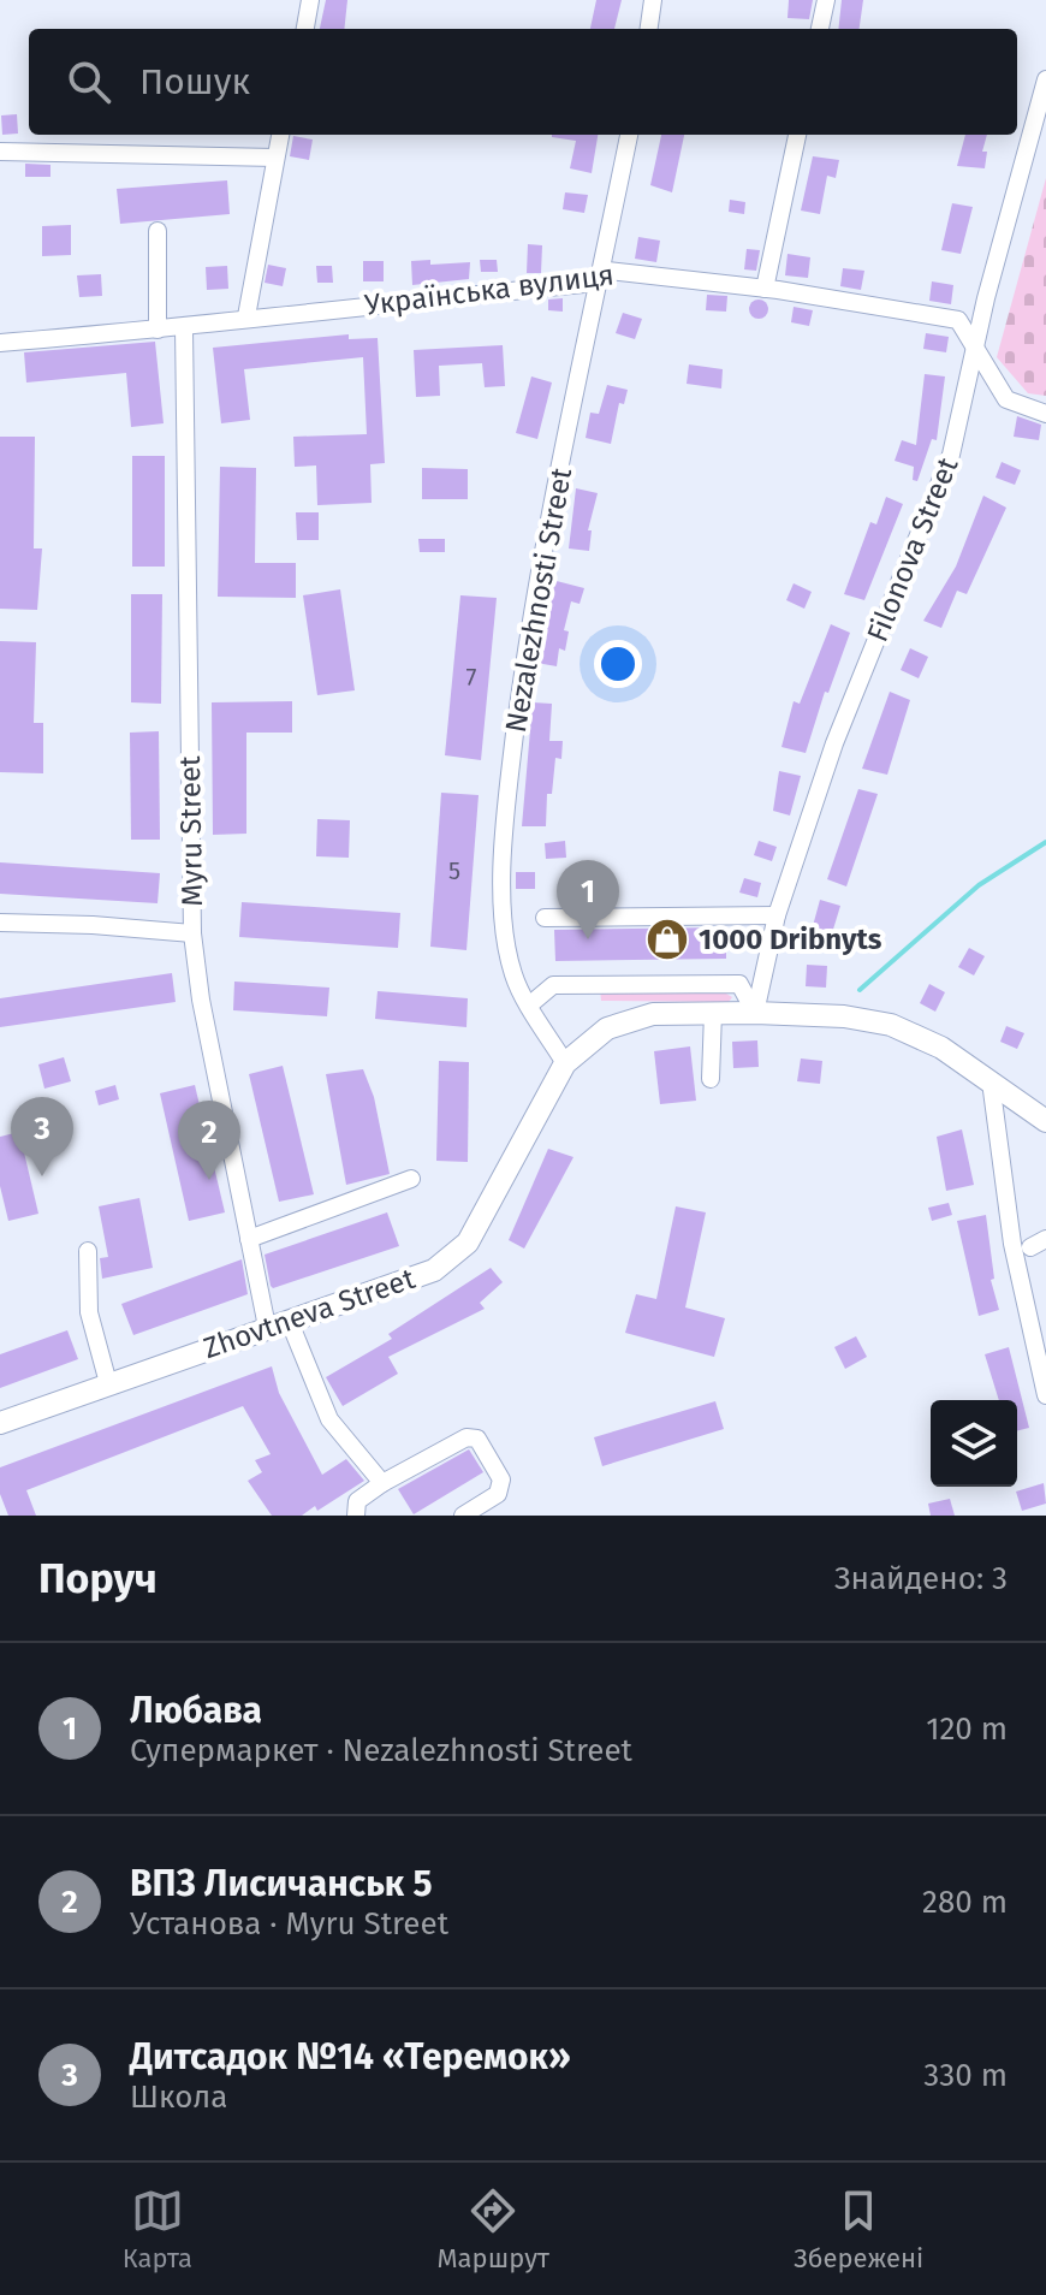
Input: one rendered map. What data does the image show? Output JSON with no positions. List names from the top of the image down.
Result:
{
  "streets": {
    "main road": ["Zhovtneva Street"],
    "street": [
      "Українська вулиця",
      "Filonova Street",
      "Nezalezhnosti Street",
      "Myru Street"
    ]
  },
  "crossings": [
    ["Українська вулиця", "Filonova Street"],
    ["Українська вулиця", "Nezalezhnosti Street"],
    ["Українська вулиця", "Myru Street"],
    ["Filonova Street", "Zhovtneva Street"],
    ["Nezalezhnosti Street", "Zhovtneva Street"],
    ["Myru Street", "Zhovtneva Street"]
  ],
  "places": {
    "shop": ["1000 Dribnyts"]
  },
  "house_numbers": ["7", "5"],
  "page": {
    "search": "Пошук",
    "pins": ["1", "3", "2"],
    "heading": ["Поруч", "Знайдено: 3"],
    "list": [
      {
        "mark": "1",
        "name": "Любава",
        "note": "Супермаркет · Nezalezhnosti Street",
        "value": "120 m"
      },
      {
        "mark": "2",
        "name": "ВПЗ Лисичанськ 5",
        "note": "Установа · Myru Street",
        "value": "280 m"
      },
      {
        "mark": "3",
        "name": "Дитсадок №14 «Теремок»",
        "note": "Школа",
        "value": "330 m"
      }
    ],
    "nav": ["Карта", "Маршрут", "Збережені"]
  }
}
